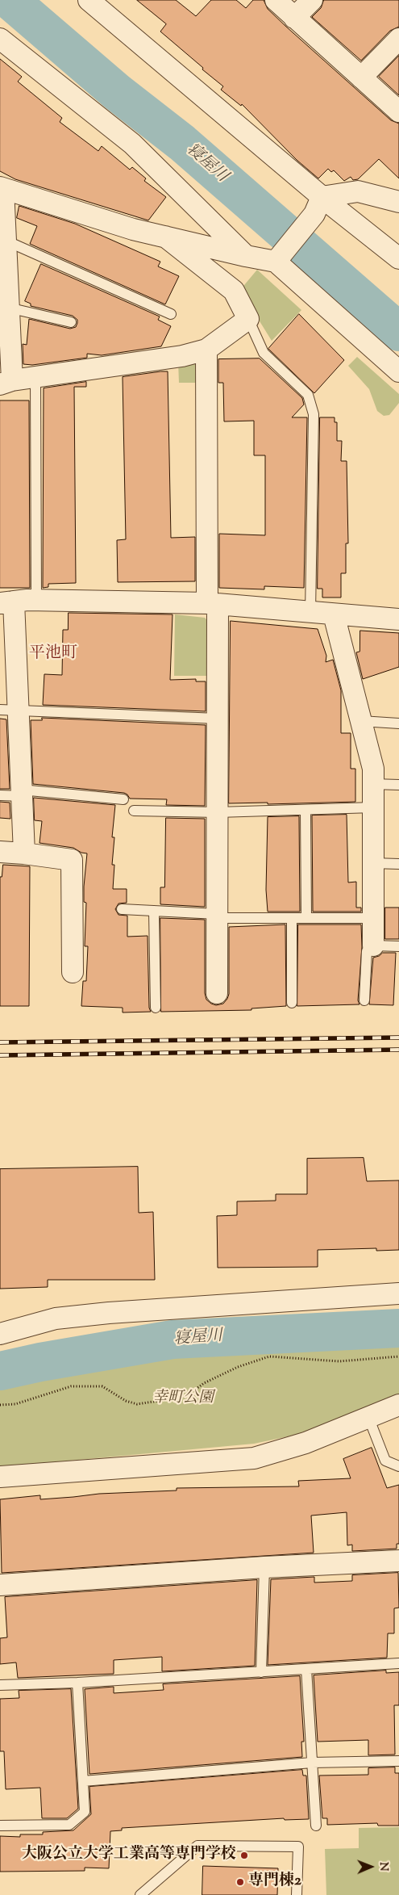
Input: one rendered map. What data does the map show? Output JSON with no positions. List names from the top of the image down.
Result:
{
  "districts": ["平池町"],
  "water": ["寝屋川"],
  "parks": ["幸町公園"],
  "places": ["大阪公立大学工業高等専門学校", "専門棟2"],
  "north": "right"
}
